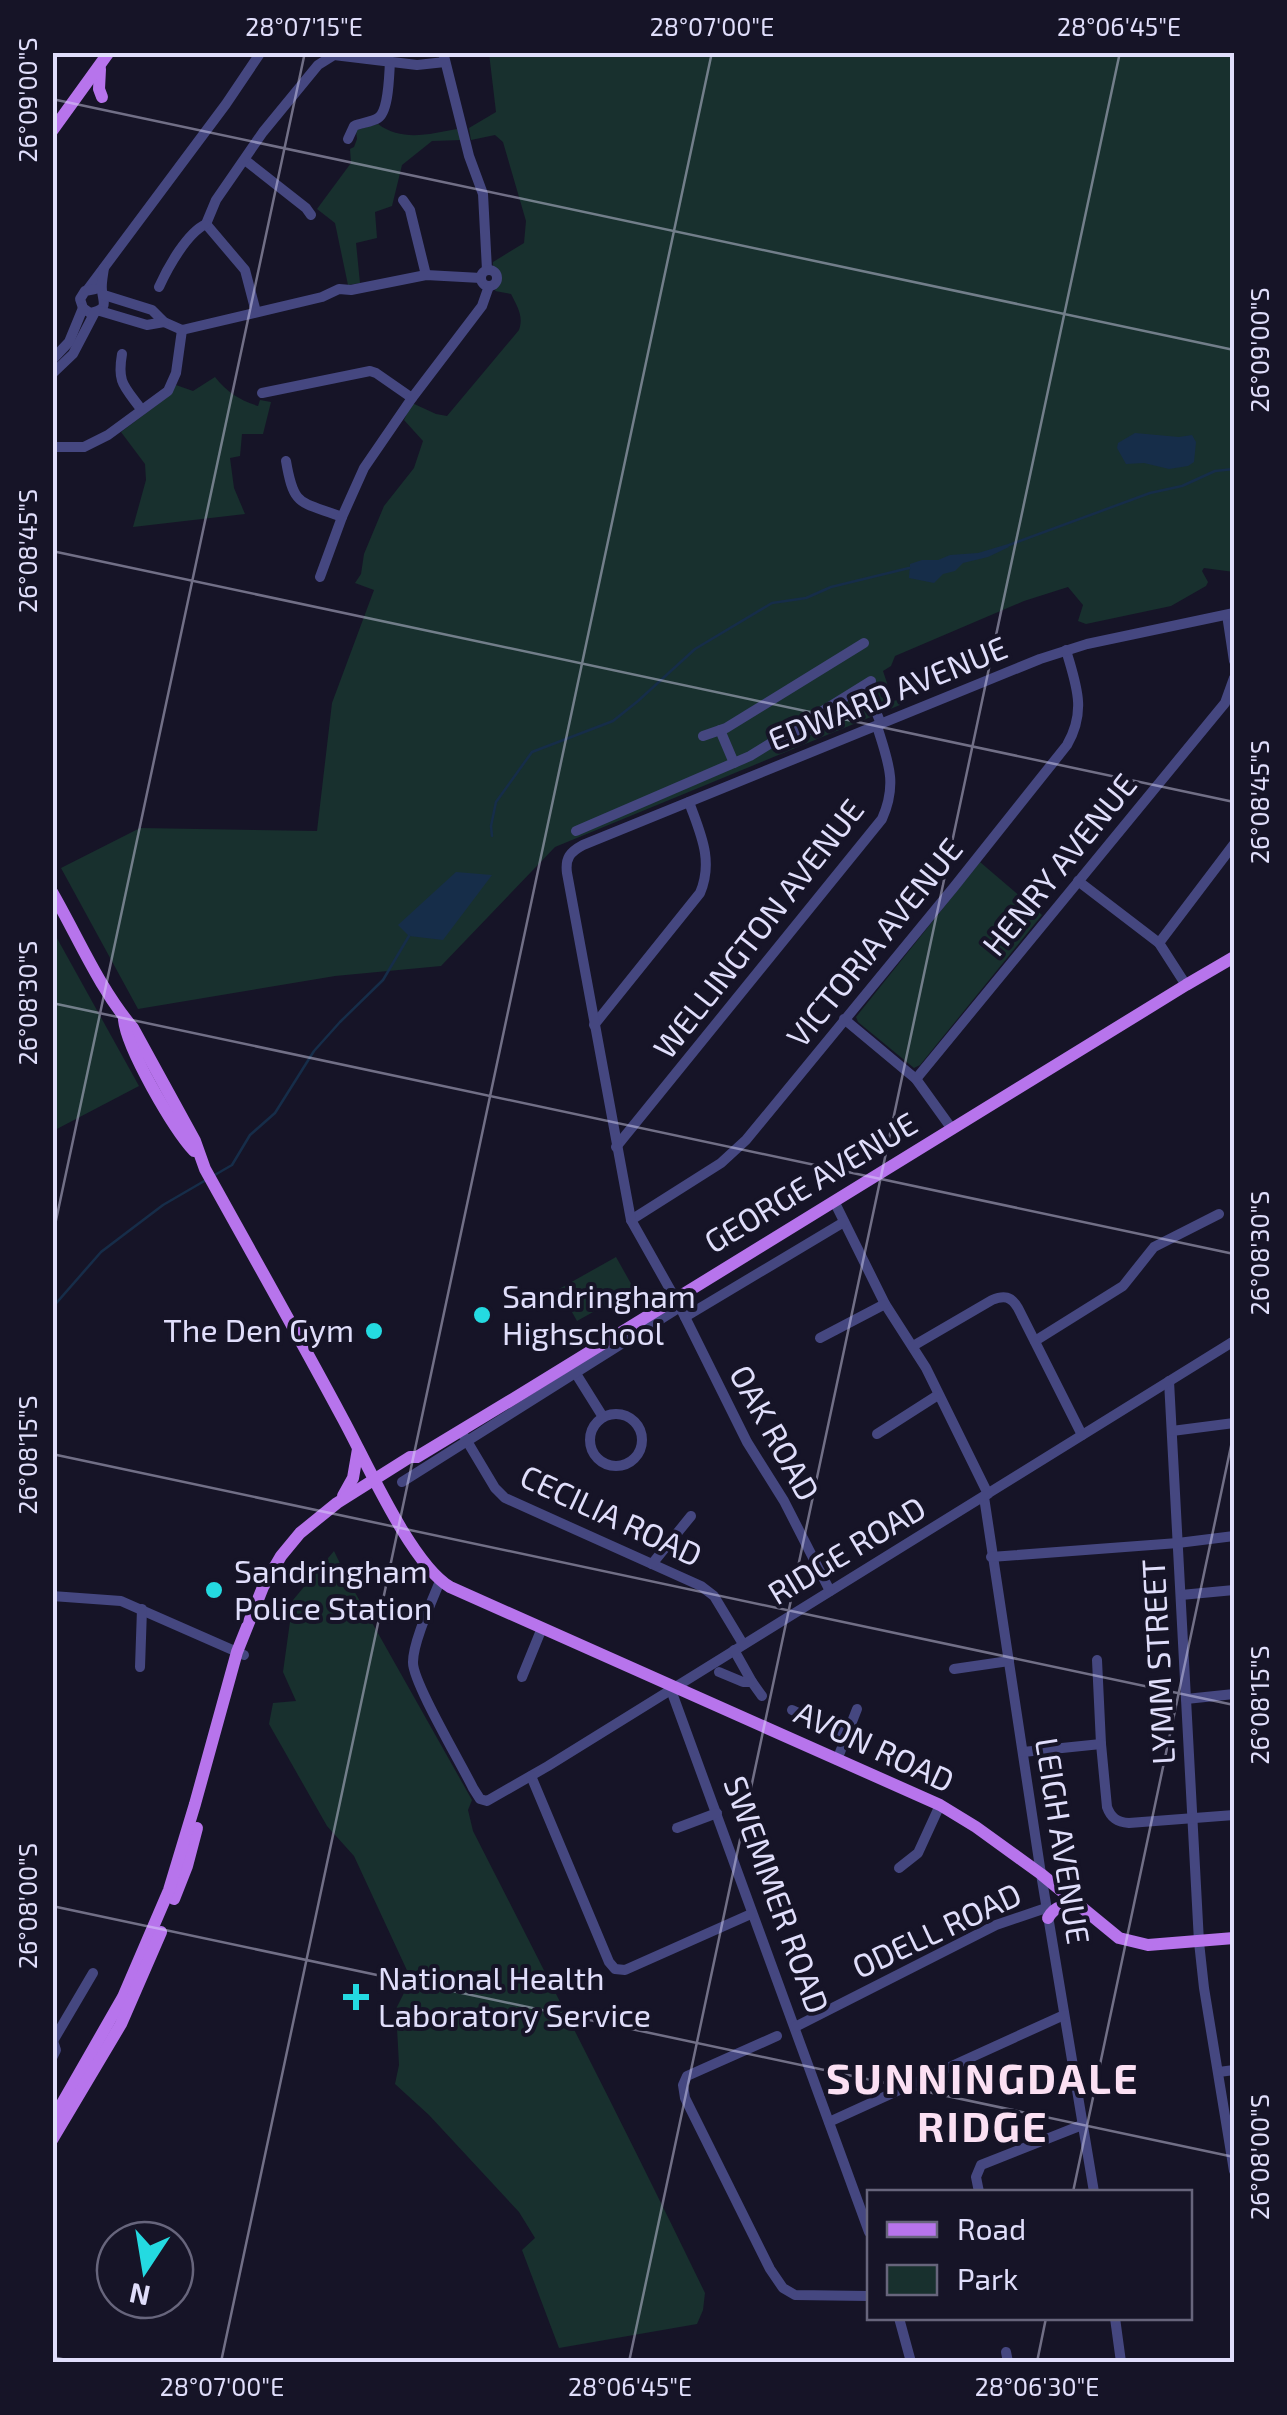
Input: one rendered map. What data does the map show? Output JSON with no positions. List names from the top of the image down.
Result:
{
  "streets": {
    "main road": ["GEORGE AVENUE", "AVON ROAD"],
    "street": [
      "EDWARD AVENUE",
      "HENRY AVENUE",
      "WELLINGTON AVENUE",
      "VICTORIA AVENUE",
      "OAK ROAD",
      "CECILIA ROAD",
      "RIDGE ROAD",
      "LYMM STREET",
      "LEIGH AVENUE",
      "SWEMMER ROAD",
      "ODELL ROAD"
    ]
  },
  "crossings": [
    ["EDWARD AVENUE", "WELLINGTON AVENUE"],
    ["EDWARD AVENUE", "VICTORIA AVENUE"],
    ["EDWARD AVENUE", "OAK ROAD"],
    ["WELLINGTON AVENUE", "OAK ROAD"],
    ["VICTORIA AVENUE", "OAK ROAD"],
    ["GEORGE AVENUE", "OAK ROAD"],
    ["GEORGE AVENUE", "CECILIA ROAD"],
    ["GEORGE AVENUE", "LEIGH AVENUE"],
    ["OAK ROAD", "RIDGE ROAD"],
    ["CECILIA ROAD", "RIDGE ROAD"],
    ["RIDGE ROAD", "LYMM STREET"],
    ["RIDGE ROAD", "AVON ROAD"],
    ["RIDGE ROAD", "LEIGH AVENUE"],
    ["RIDGE ROAD", "SWEMMER ROAD"],
    ["LYMM STREET", "AVON ROAD"],
    ["AVON ROAD", "LEIGH AVENUE"],
    ["AVON ROAD", "SWEMMER ROAD"],
    ["LEIGH AVENUE", "ODELL ROAD"],
    ["SWEMMER ROAD", "ODELL ROAD"]
  ],
  "districts": ["SUNNINGDALE RIDGE"],
  "places": {
    "other": ["Sandringham Highschool", "The Den Gym", "Sandringham Police Station"],
    "health": ["National Health Laboratory Service"]
  },
  "legend": ["Road", "Park"],
  "north": "bottom",
  "coordinates": [
    "28°07'15\"E",
    "28°07'00\"E",
    "28°06'45\"E",
    "26°09'00\"S",
    "26°08'45\"S",
    "26°08'30\"S",
    "26°08'15\"S",
    "26°08'00\"S",
    "28°06'30\"E"
  ]
}
